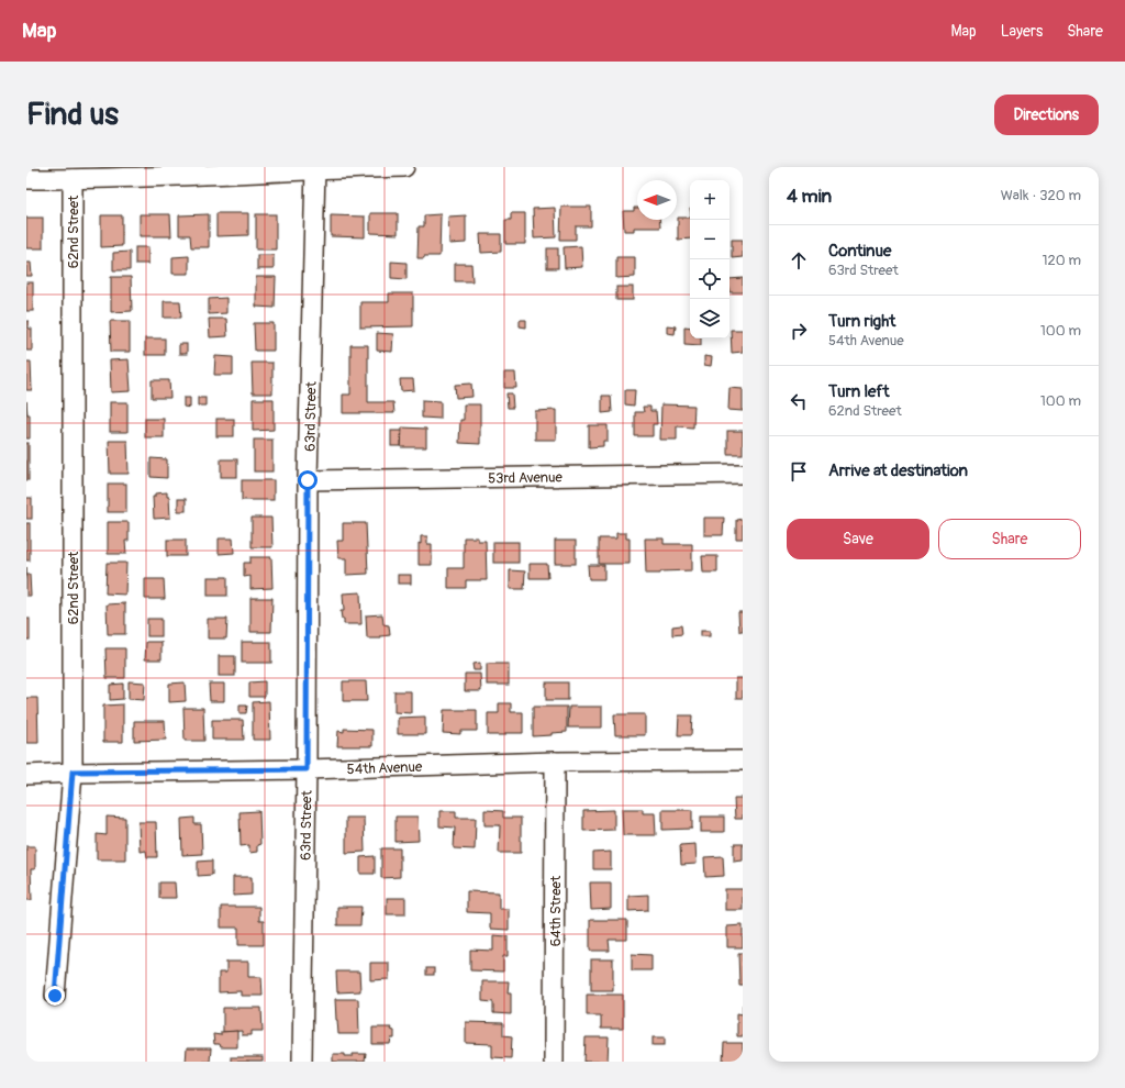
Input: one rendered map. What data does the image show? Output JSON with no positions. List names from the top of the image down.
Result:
{
  "streets": {
    "street": [
      "62nd Street",
      "63rd Street",
      "53rd Avenue",
      "54th Avenue",
      "64th Street"
    ]
  },
  "crossings": [
    ["62nd Street", "54th Avenue"],
    ["63rd Street", "53rd Avenue"],
    ["63rd Street", "54th Avenue"],
    ["54th Avenue", "64th Street"]
  ],
  "north": "left",
  "page": {
    "header": "Map",
    "nav": ["Map", "Layers", "Share"],
    "buttons": [
      "Directions",
      ["Save", "Share"]
    ],
    "title": "Find us",
    "heading": ["4 min", "Walk · 320 m"],
    "map_buttons": ["+", "−"],
    "list": [
      ["Continue", "63rd Street", "120 m"],
      ["Turn right", "54th Avenue", "100 m"],
      ["Turn left", "62nd Street", "100 m"],
      "Arrive at destination"
    ]
  }
}
